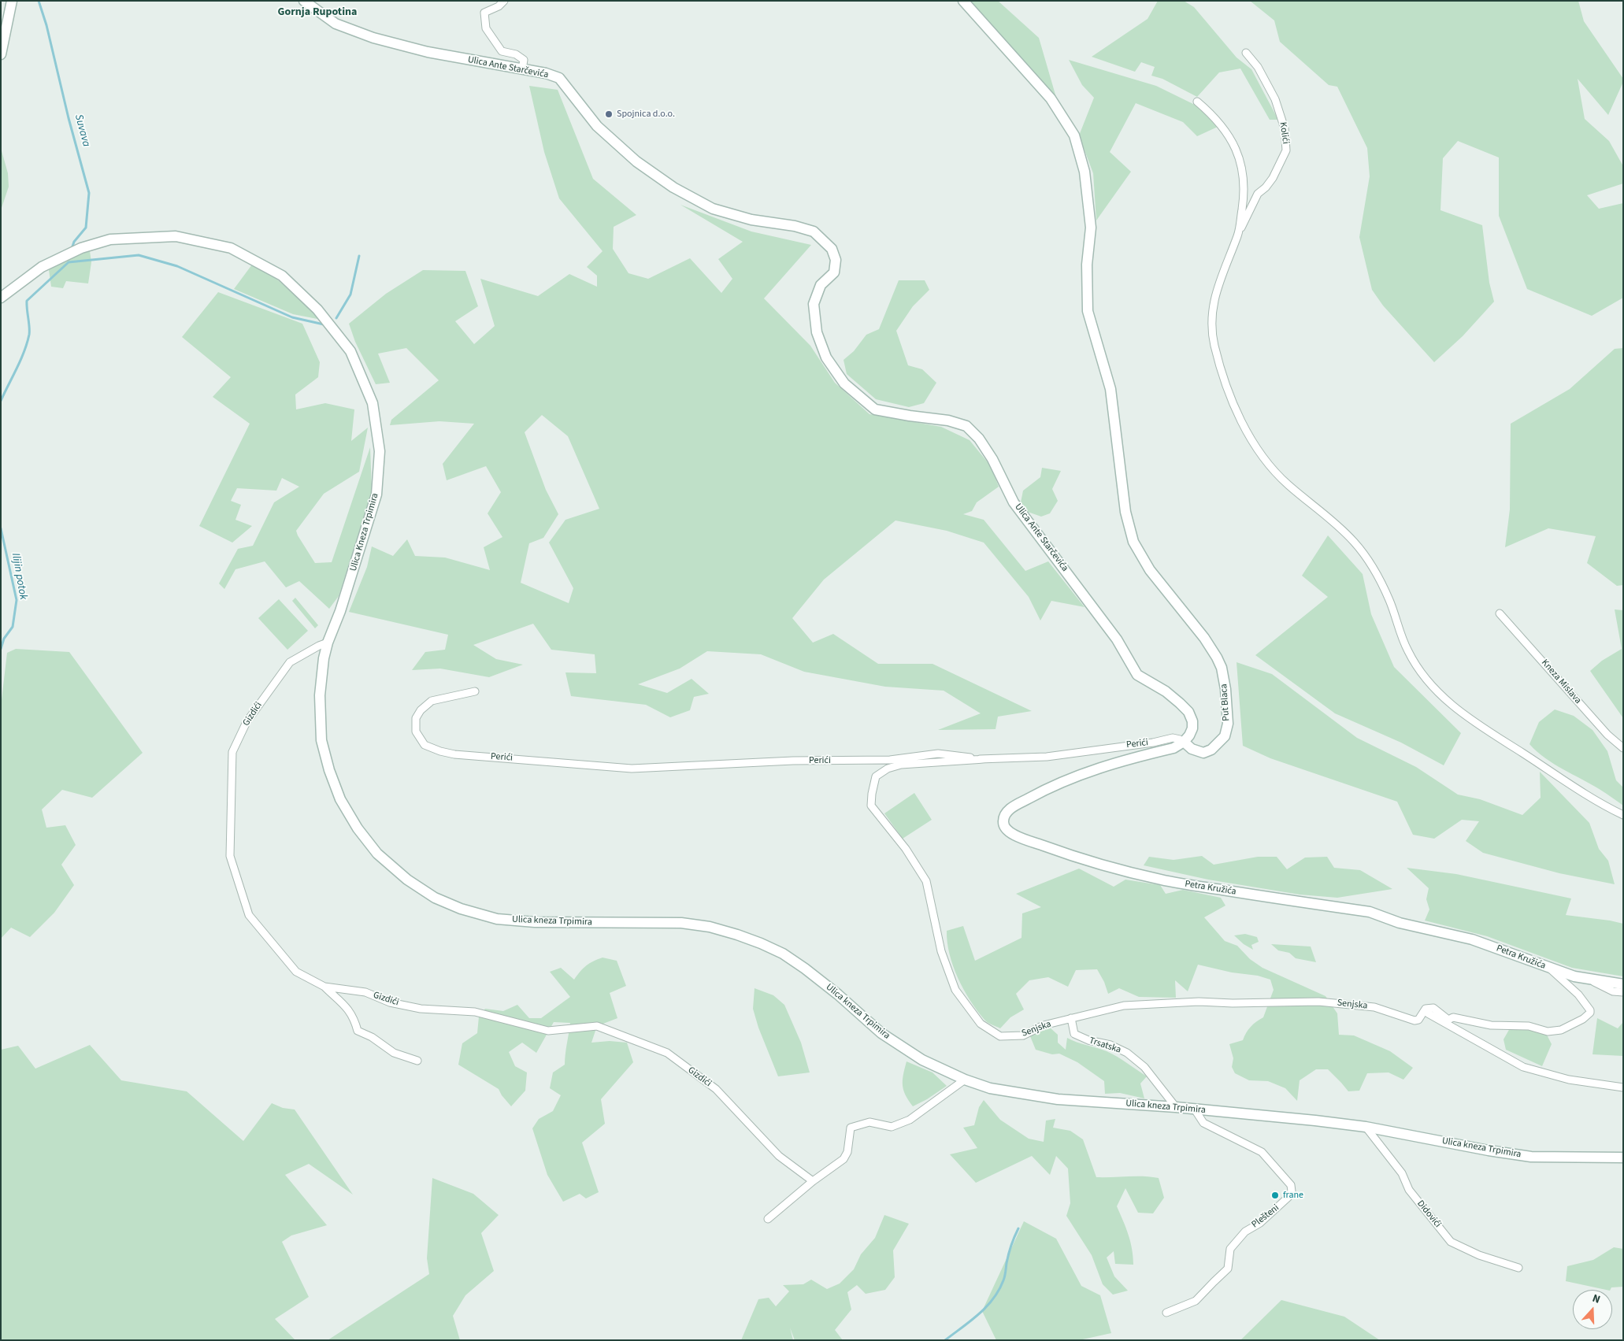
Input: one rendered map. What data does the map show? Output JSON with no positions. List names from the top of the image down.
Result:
{
  "streets": {
    "street": [
      "Ulica Ante Starčevića",
      "Kolići",
      "Ulica Kneza Trpimira",
      "Kneza Mislava",
      "Put Blaca",
      "Gizdići",
      "Perići",
      "Petra Kružića",
      "Ulica kneza Trpimira",
      "Senjska",
      "Trsatska",
      "Didovići",
      "Plešteni"
    ]
  },
  "crossings": [
    ["Ulica Ante Starčevića", "Put Blaca"],
    ["Ulica Ante Starčevića", "Perići"],
    ["Ulica Ante Starčevića", "Petra Kružića"],
    ["Ulica Kneza Trpimira", "Gizdići"],
    ["Ulica Kneza Trpimira", "Ulica kneza Trpimira"],
    ["Put Blaca", "Perići"],
    ["Put Blaca", "Petra Kružića"],
    ["Perići", "Petra Kružića"],
    ["Perići", "Senjska"],
    ["Ulica kneza Trpimira", "Trsatska"],
    ["Ulica kneza Trpimira", "Didovići"],
    ["Ulica kneza Trpimira", "Plešteni"],
    ["Senjska", "Trsatska"]
  ],
  "districts": ["Gornja Rupotina"],
  "water": ["Suvava", "Ilijin potok"],
  "places": ["Spojnica d.o.o.", "frane"],
  "north": "top"
}
